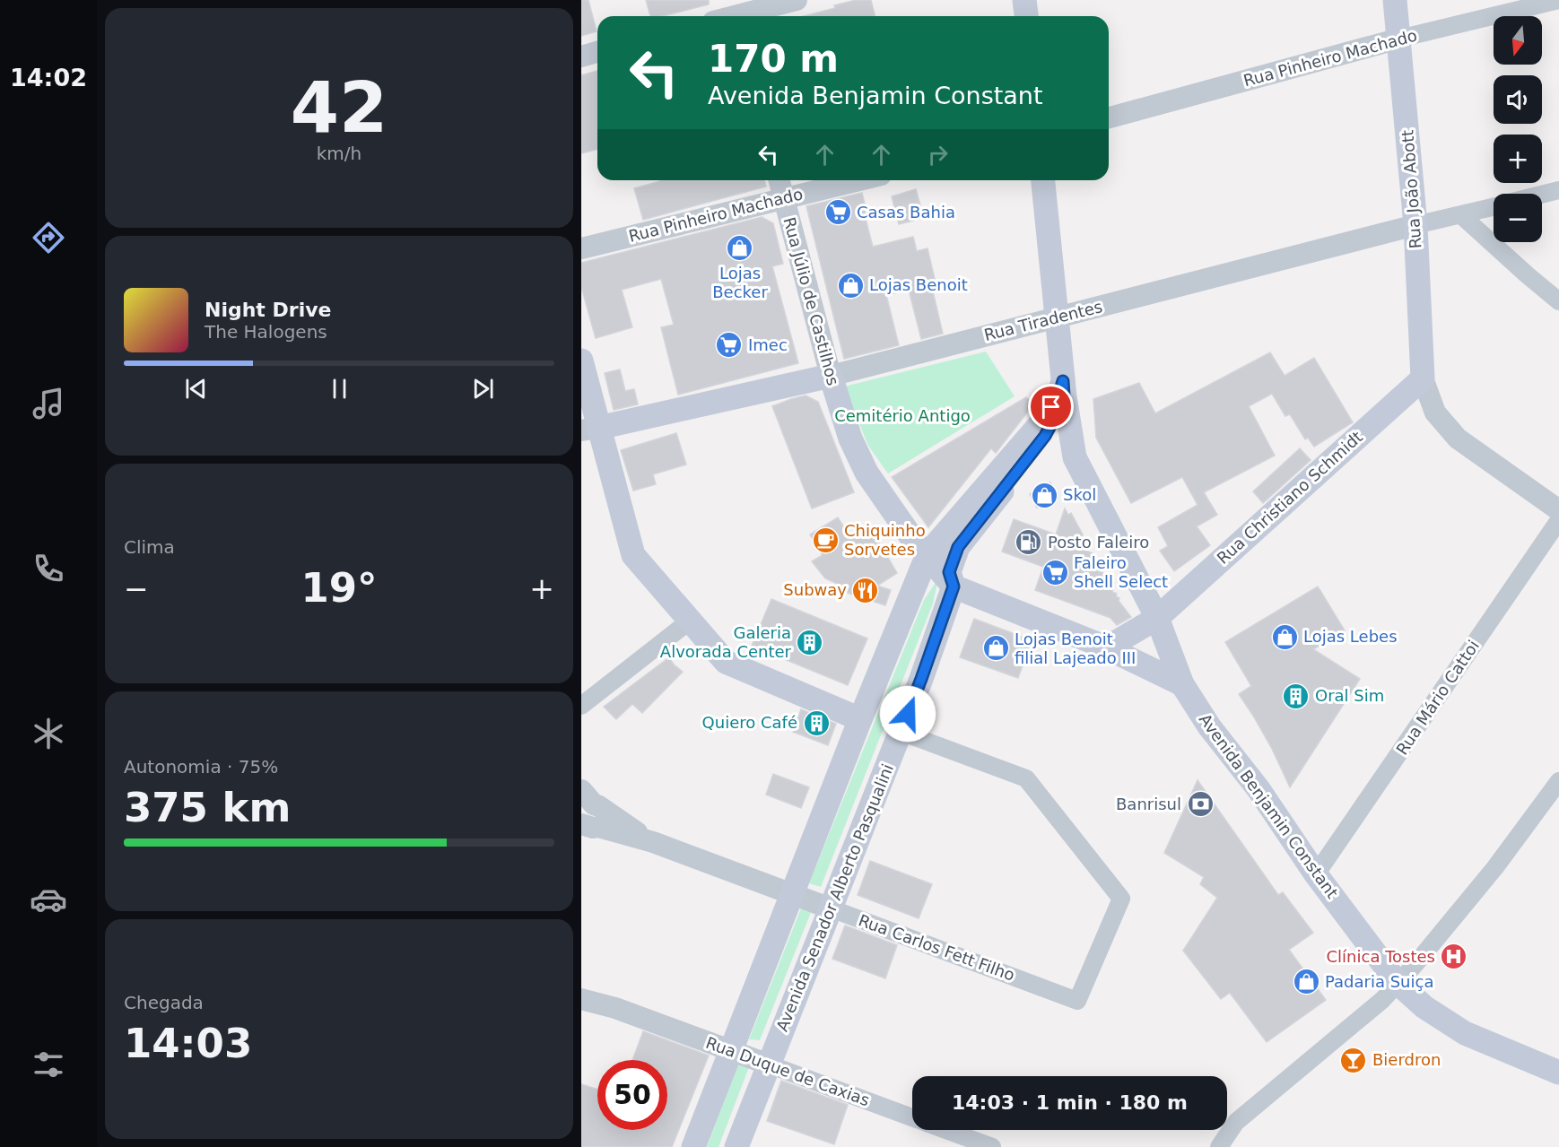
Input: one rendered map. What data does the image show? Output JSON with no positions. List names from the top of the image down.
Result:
{
  "streets": {
    "main road": [
      "Rua João Abott",
      "Rua Júlio de Castilhos",
      "Rua Tiradentes",
      "Rua Christiano Schmidt",
      "Avenida Benjamin Constant",
      "Avenida Senador Alberto Pasqualini"
    ],
    "street": [
      "Rua Pinheiro Machado",
      "Rua Mário Cattoi",
      "Rua Carlos Fett Filho",
      "Rua Duque de Caxias"
    ]
  },
  "crossings": [
    ["Rua Pinheiro Machado", "Rua João Abott"],
    ["Rua Pinheiro Machado", "Rua Júlio de Castilhos"],
    ["Rua João Abott", "Rua Tiradentes"],
    ["Rua João Abott", "Rua Christiano Schmidt"],
    ["Rua Júlio de Castilhos", "Rua Tiradentes"],
    ["Rua Júlio de Castilhos", "Avenida Benjamin Constant"],
    ["Rua Júlio de Castilhos", "Avenida Senador Alberto Pasqualini"],
    ["Rua Tiradentes", "Avenida Benjamin Constant"],
    ["Rua Christiano Schmidt", "Avenida Benjamin Constant"],
    ["Rua Mário Cattoi", "Avenida Benjamin Constant"],
    ["Avenida Benjamin Constant", "Avenida Senador Alberto Pasqualini"],
    ["Avenida Senador Alberto Pasqualini", "Rua Carlos Fett Filho"],
    ["Avenida Senador Alberto Pasqualini", "Rua Duque de Caxias"]
  ],
  "parks": ["Cemitério Antigo"],
  "places": {
    "supermarket": ["Casas Bahia", "Imec", "Faleiro Shell Select"],
    "shop": [
      "Lojas Becker",
      "Lojas Benoit",
      "Skol",
      "Lojas Lebes",
      "Lojas Benoit filial Lajeado III",
      "Padaria Suiça"
    ],
    "cafe": ["Chiquinho Sorvetes"],
    "fuel station": ["Posto Faleiro"],
    "restaurant": ["Subway"],
    "building": ["Galeria Alvorada Center", "Oral Sim", "Quiero Café"],
    "bank": ["Banrisul"],
    "hospital": ["Clínica Tostes"],
    "bar": ["Bierdron"]
  },
  "north": "bottom",
  "page": {
    "tabs": "14:02",
    "tile": [
      ["42", "km/h"],
      "Clima",
      ["Autonomia · 75%", "375 km"],
      ["Chegada", "14:03"]
    ],
    "map_buttons": ["+", "−"],
    "turn": ["170 m", "Avenida Benjamin Constant"],
    "song": ["Night Drive", "The Halogens"],
    "heat": ["−", "19°", "+"],
    "limit": "50",
    "trip": "14:03 · 1 min · 180 m"
  }
}
